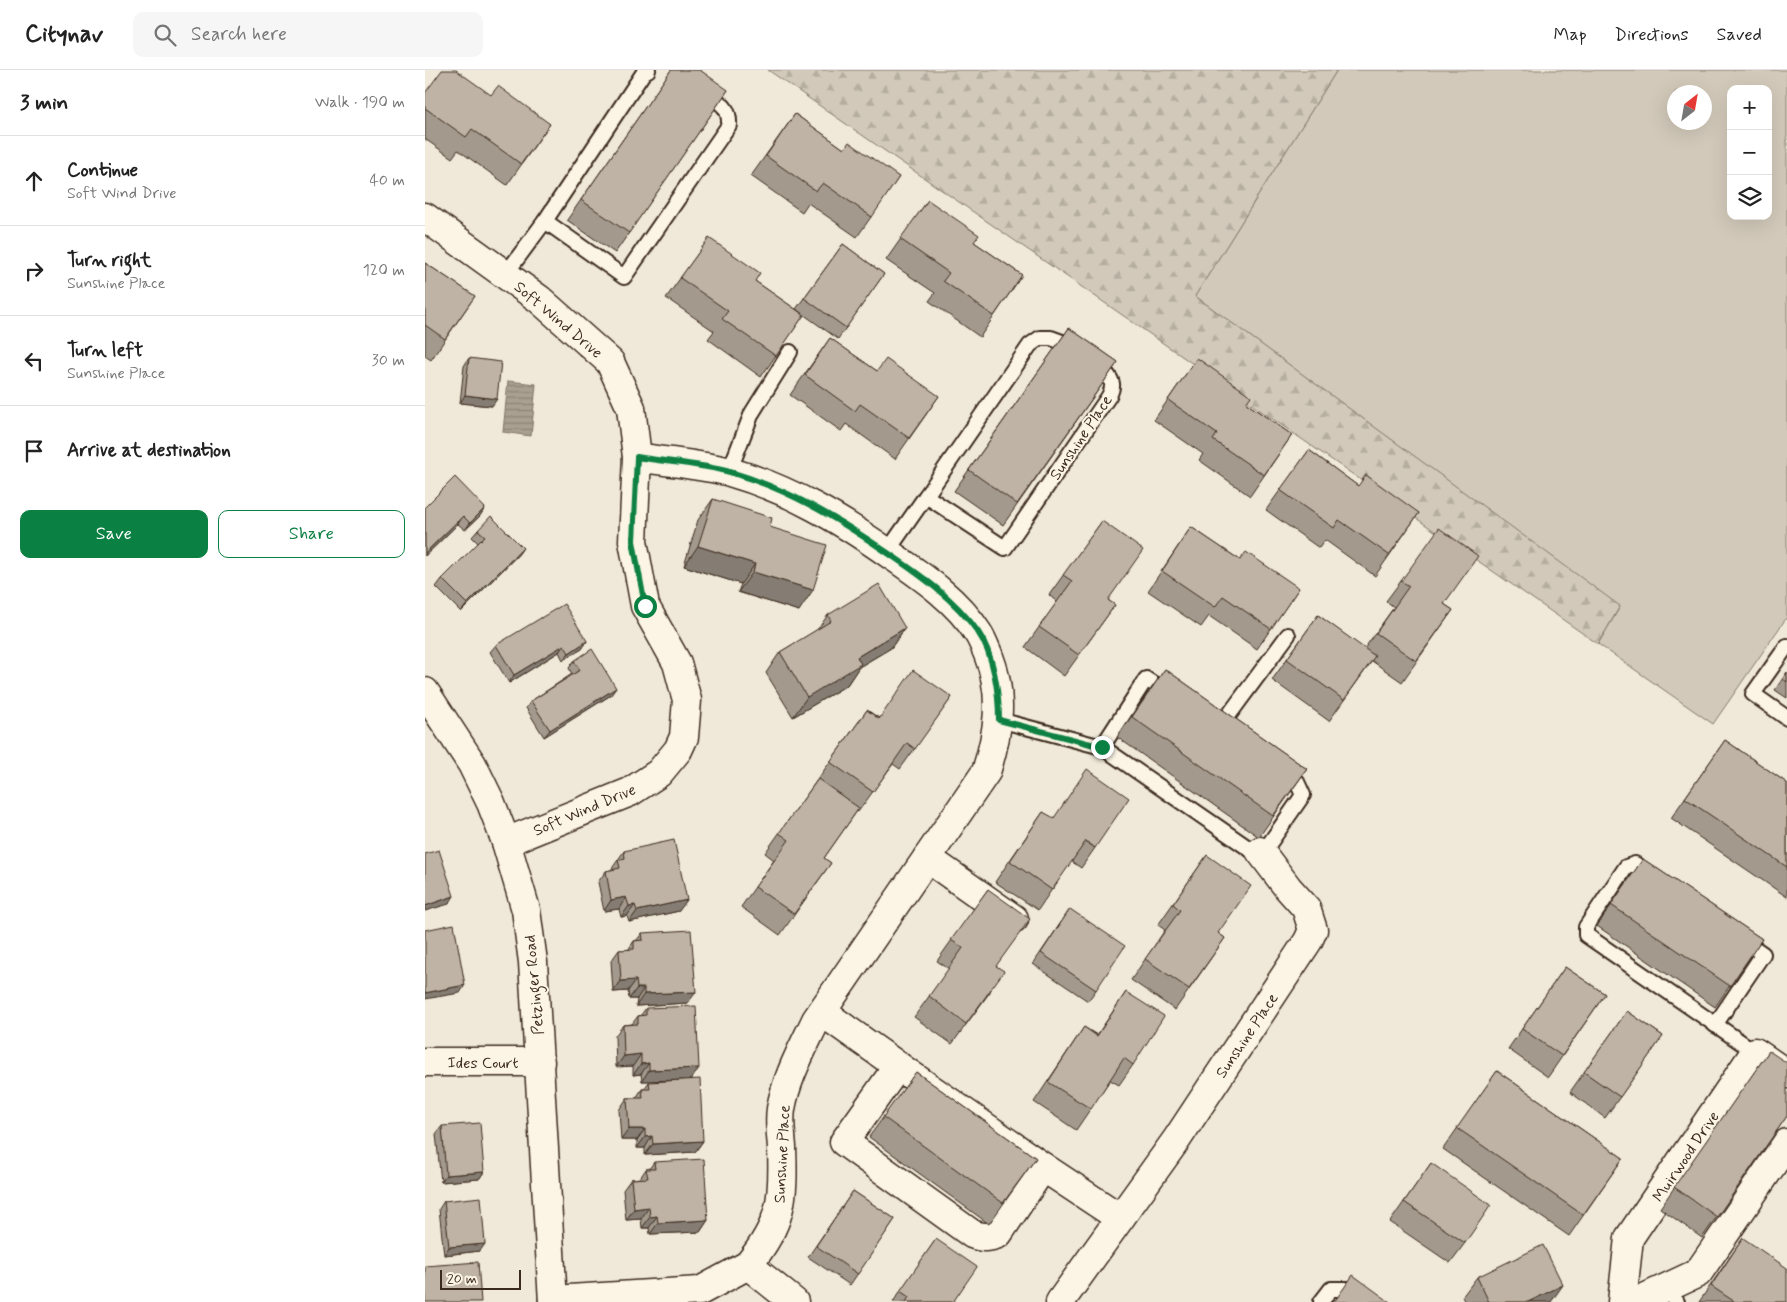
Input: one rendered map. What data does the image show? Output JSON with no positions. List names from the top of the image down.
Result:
{
  "streets": {
    "street": [
      "Soft Wind Drive",
      "Sunshine Place",
      "Petzinger Road",
      "Ides Court",
      "Muirwood Drive"
    ]
  },
  "crossings": [
    ["Soft Wind Drive", "Sunshine Place"],
    ["Soft Wind Drive", "Petzinger Road"],
    ["Sunshine Place", "Petzinger Road"],
    ["Petzinger Road", "Ides Court"]
  ],
  "scale_bar": "20 m",
  "north": "top right",
  "page": {
    "header": "Citynav",
    "search": "Search here",
    "nav": ["Map", "Directions", "Saved"],
    "heading": ["3 min", "Walk · 190 m"],
    "map_buttons": ["+", "−"],
    "list": [
      ["Continue", "Soft Wind Drive", "40 m"],
      ["Turn right", "Sunshine Place", "120 m"],
      ["Turn left", "Sunshine Place", "30 m"],
      "Arrive at destination"
    ],
    "buttons": ["Save", "Share"],
    "scale": "20 m"
  }
}
